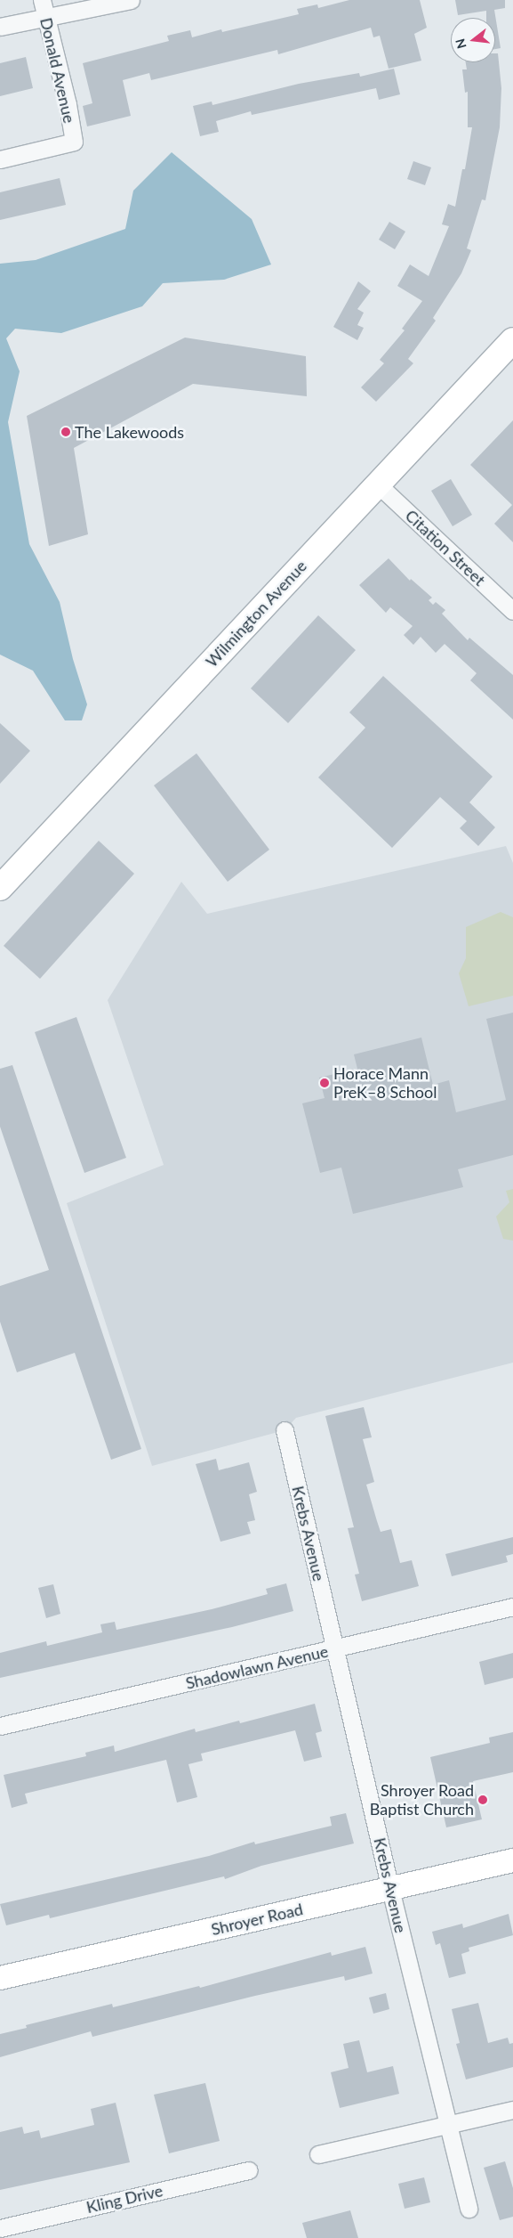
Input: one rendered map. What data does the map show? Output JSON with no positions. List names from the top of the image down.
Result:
{
  "streets": {
    "main road": ["Wilmington Avenue", "Shroyer Road"],
    "street": [
      "Donald Avenue",
      "Citation Street",
      "Krebs Avenue",
      "Shadowlawn Avenue",
      "Kling Drive"
    ]
  },
  "crossings": [
    ["Citation Street", "Wilmington Avenue"],
    ["Krebs Avenue", "Shadowlawn Avenue"],
    ["Krebs Avenue", "Shroyer Road"]
  ],
  "places": ["The Lakewoods", "Horace Mann PreK–8 School", "Shroyer Road Baptist Church"],
  "north": "left"
}
